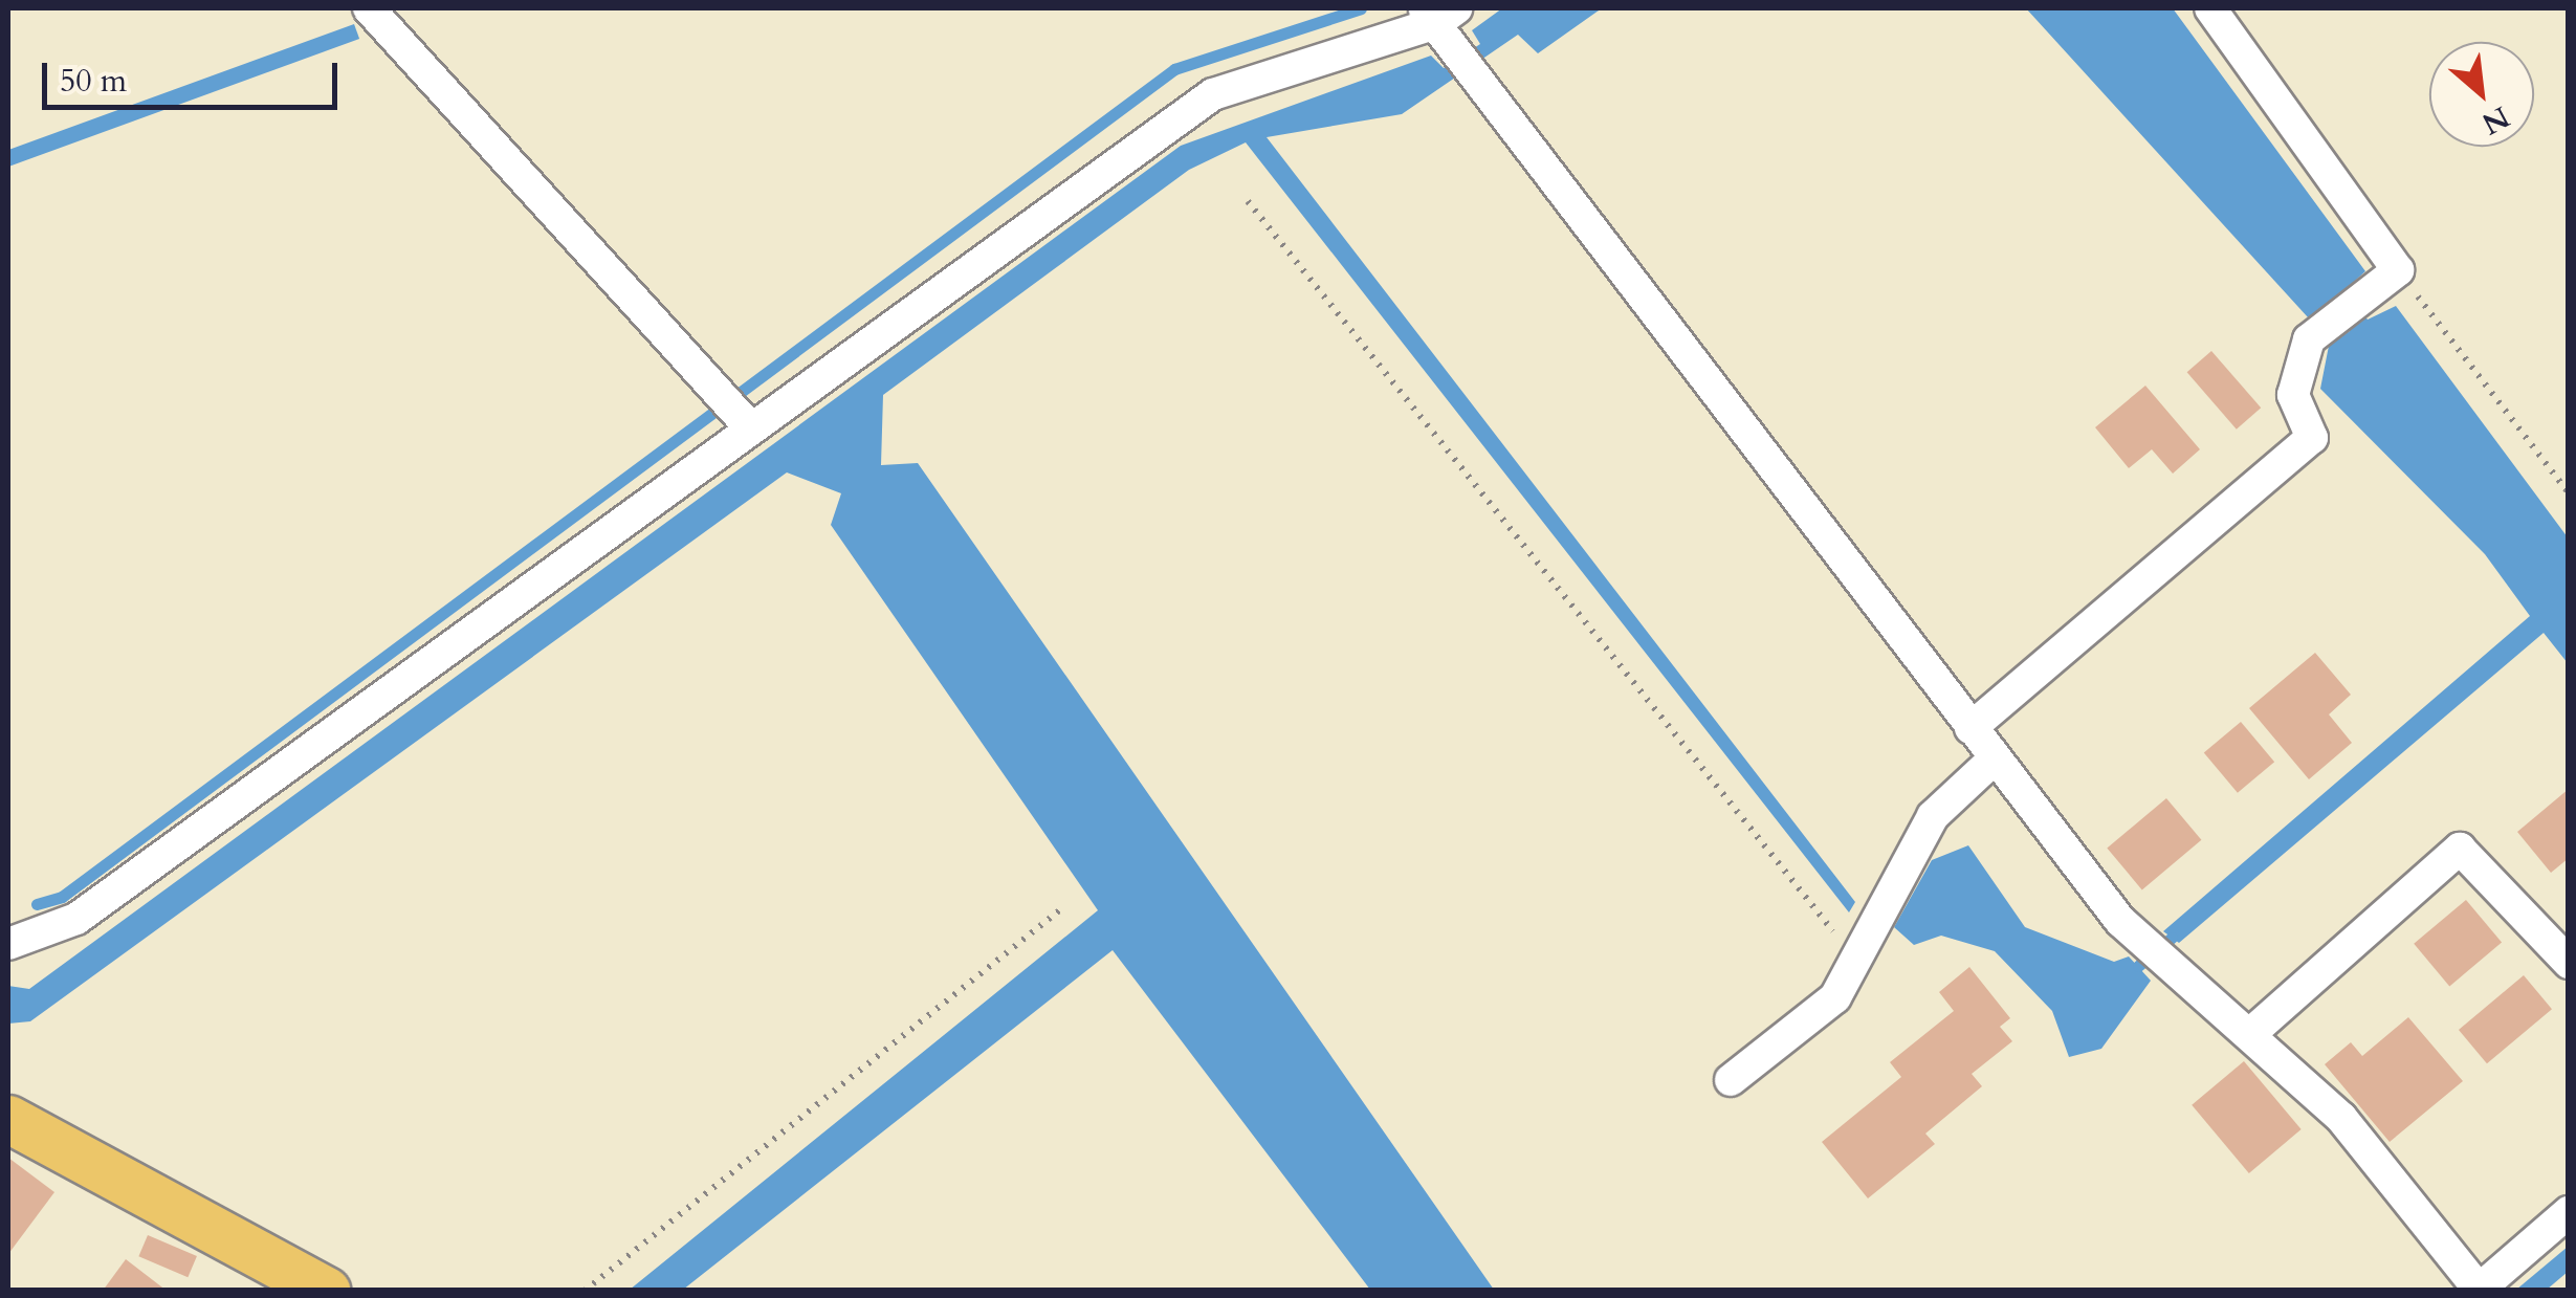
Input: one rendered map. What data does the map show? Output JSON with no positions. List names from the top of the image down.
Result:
{
  "scale_bar": "50 m",
  "north": "bottom right"
}
